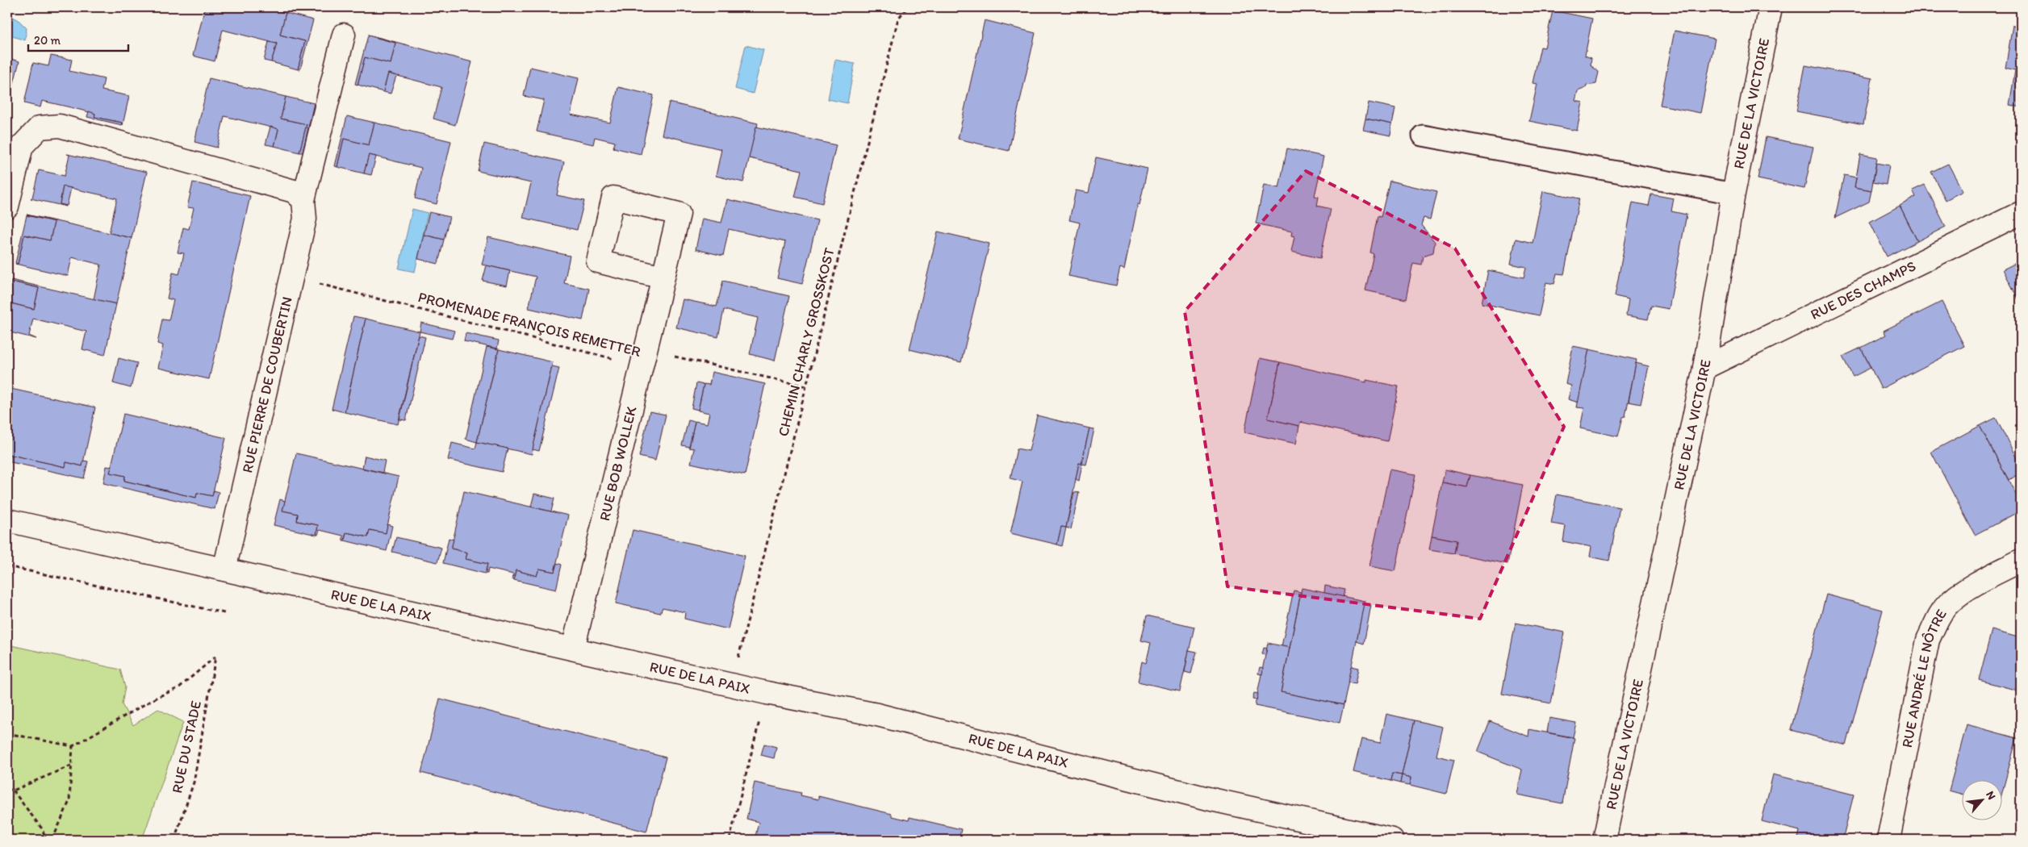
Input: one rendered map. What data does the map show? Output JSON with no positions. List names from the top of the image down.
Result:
{
  "streets": {
    "street": [
      "RUE DE LA VICTOIRE",
      "RUE DES CHAMPS",
      "RUE PIERRE DE COUBERTIN",
      "RUE BOB WOLLEK",
      "RUE DE LA PAIX",
      "RUE ANDRÉ LE NÔTRE"
    ],
    "path": ["PROMENADE FRANÇOIS REMETTER", "CHEMIN CHARLY GROSSKOST", "RUE DU STADE"]
  },
  "crossings": [
    ["RUE DE LA VICTOIRE", "RUE DES CHAMPS"],
    ["PROMENADE FRANÇOIS REMETTER", "CHEMIN CHARLY GROSSKOST"],
    ["PROMENADE FRANÇOIS REMETTER", "RUE PIERRE DE COUBERTIN"],
    ["PROMENADE FRANÇOIS REMETTER", "RUE BOB WOLLEK"],
    ["CHEMIN CHARLY GROSSKOST", "RUE DE LA PAIX"],
    ["RUE PIERRE DE COUBERTIN", "RUE DE LA PAIX"],
    ["RUE BOB WOLLEK", "RUE DE LA PAIX"]
  ],
  "scale_bar": "20 m",
  "north": "top right"
}
